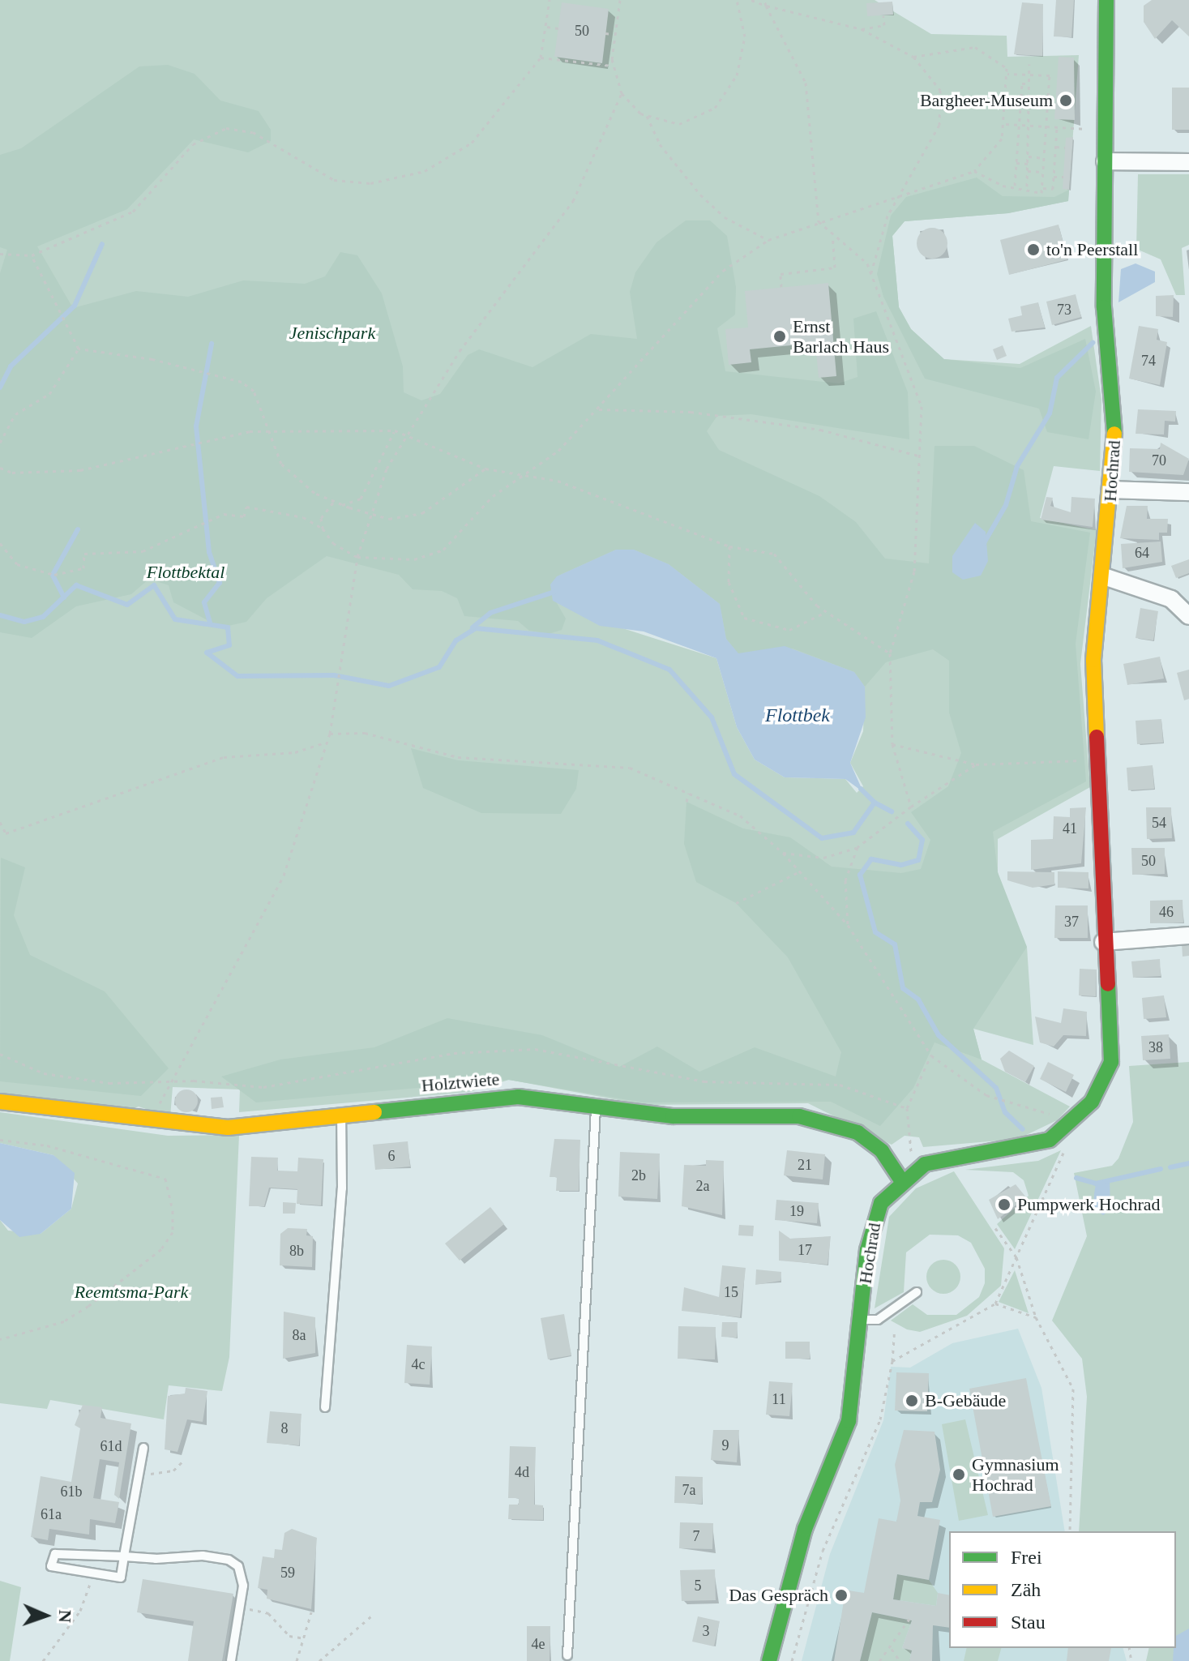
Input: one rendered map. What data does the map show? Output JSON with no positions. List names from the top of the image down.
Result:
{
  "streets": {
    "street": ["Hochrad", "Holztwiete"]
  },
  "crossings": [
    ["Hochrad", "Holztwiete"]
  ],
  "water": ["Flottbek"],
  "parks": ["Jenischpark", "Flottbektal", "Reemtsma-Park"],
  "places": [
    "Bargheer-Museum",
    "to'n Peerstall",
    "Ernst Barlach Haus",
    "Pumpwerk Hochrad",
    "B-Gebäude",
    "Gymnasium Hochrad",
    "Das Gespräch"
  ],
  "house_numbers": [
    "50",
    "73",
    "74",
    "70",
    "64",
    "54",
    "41",
    "50",
    "46",
    "37",
    "38",
    "6",
    "21",
    "2b",
    "2a",
    "19",
    "17",
    "8b",
    "15",
    "8a",
    "4c",
    "11",
    "8",
    "9",
    "61d",
    "4d",
    "7a",
    "61b",
    "61a",
    "7",
    "59",
    "5",
    "3",
    "4e"
  ],
  "legend": ["Frei", "Zäh", "Stau"],
  "north": "right"
}
